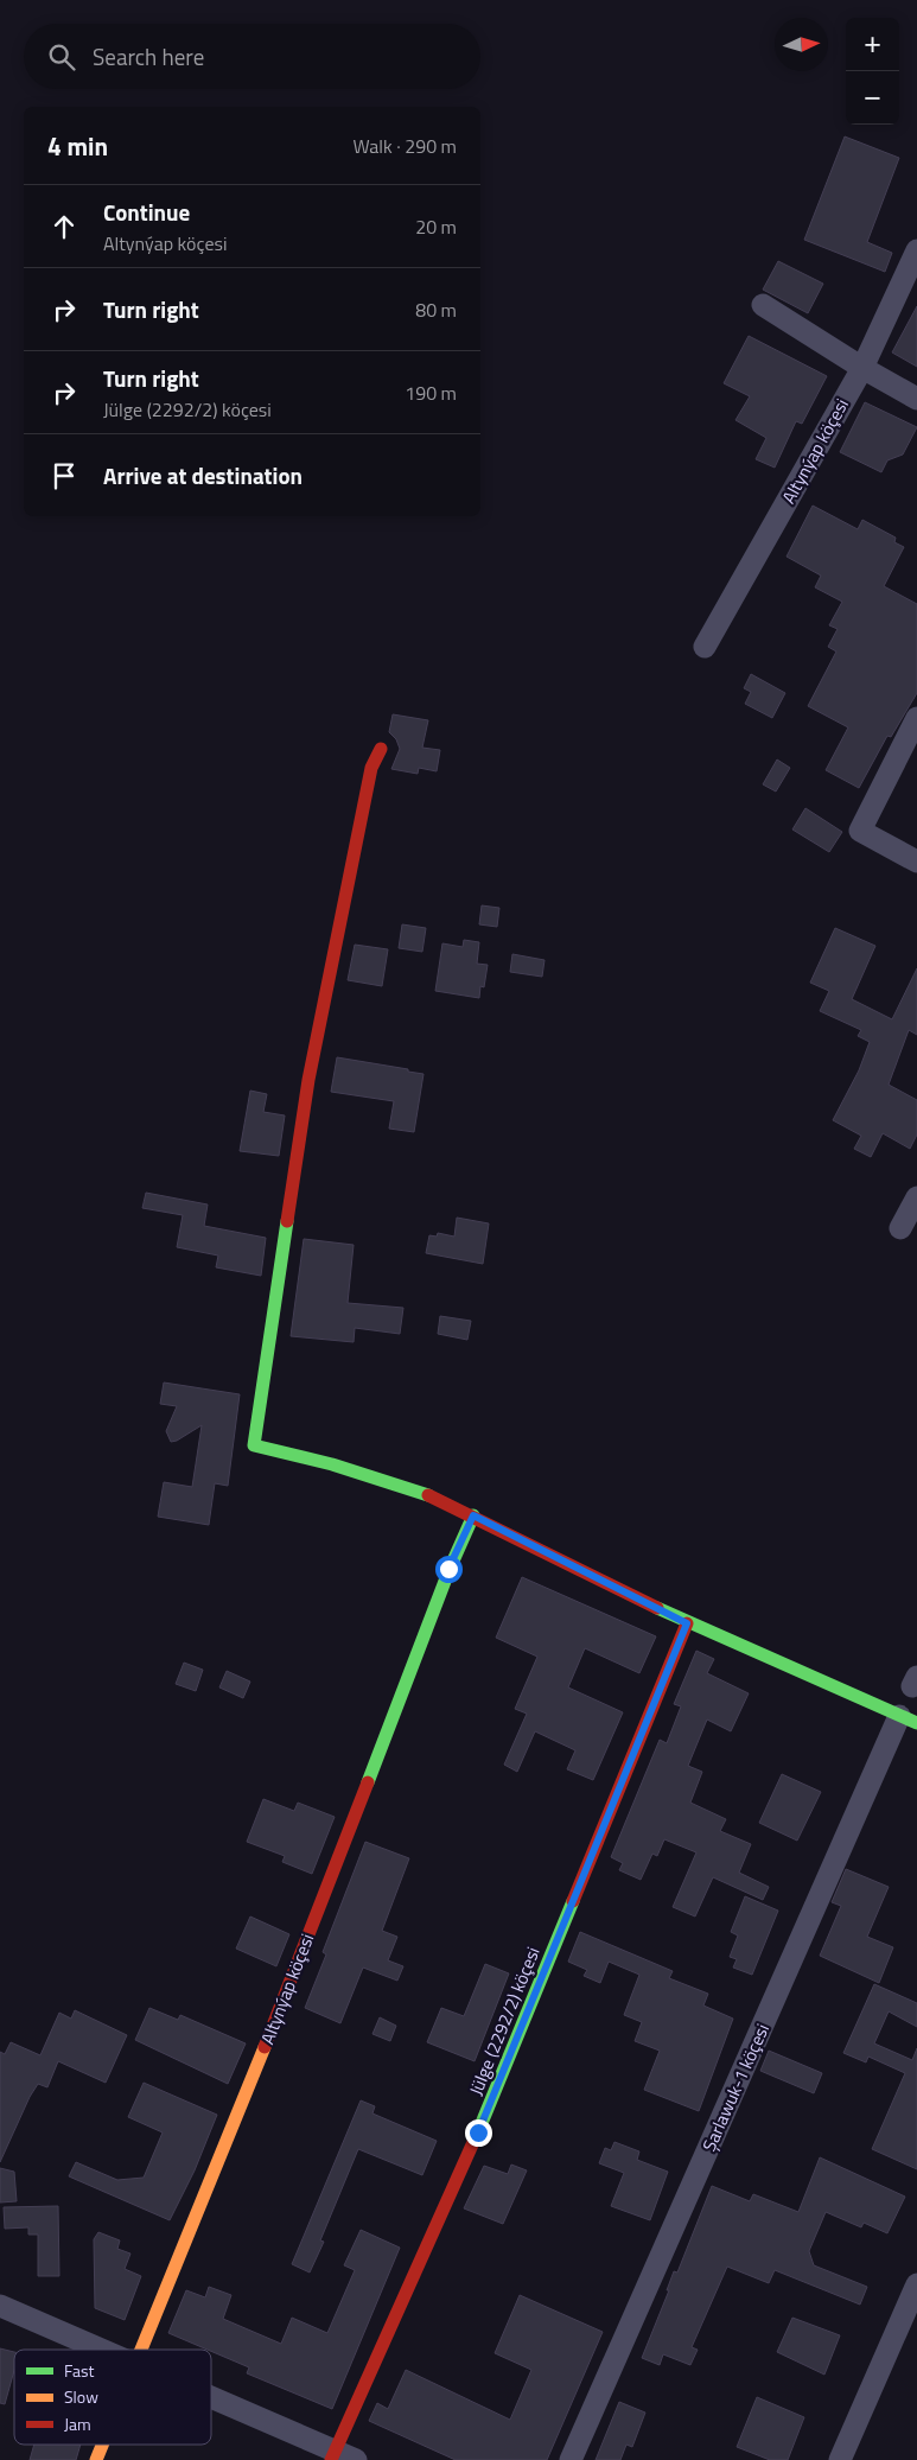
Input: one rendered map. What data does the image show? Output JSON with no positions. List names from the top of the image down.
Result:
{
  "streets": {
    "street": ["Altynýap köçesi", "Jülge (2292/2) köçesi", "Şarlawuk-1 köçesi"]
  },
  "legend": ["Fast", "Slow", "Jam"],
  "north": "right",
  "page": {
    "map_buttons": ["+", "−"],
    "search": "Search here",
    "heading": ["4 min", "Walk · 290 m"],
    "list": [
      ["Continue", "Altynýap köçesi", "20 m"],
      ["Turn right", "80 m"],
      ["Turn right", "Jülge (2292/2) köçesi", "190 m"],
      "Arrive at destination"
    ]
  }
}
